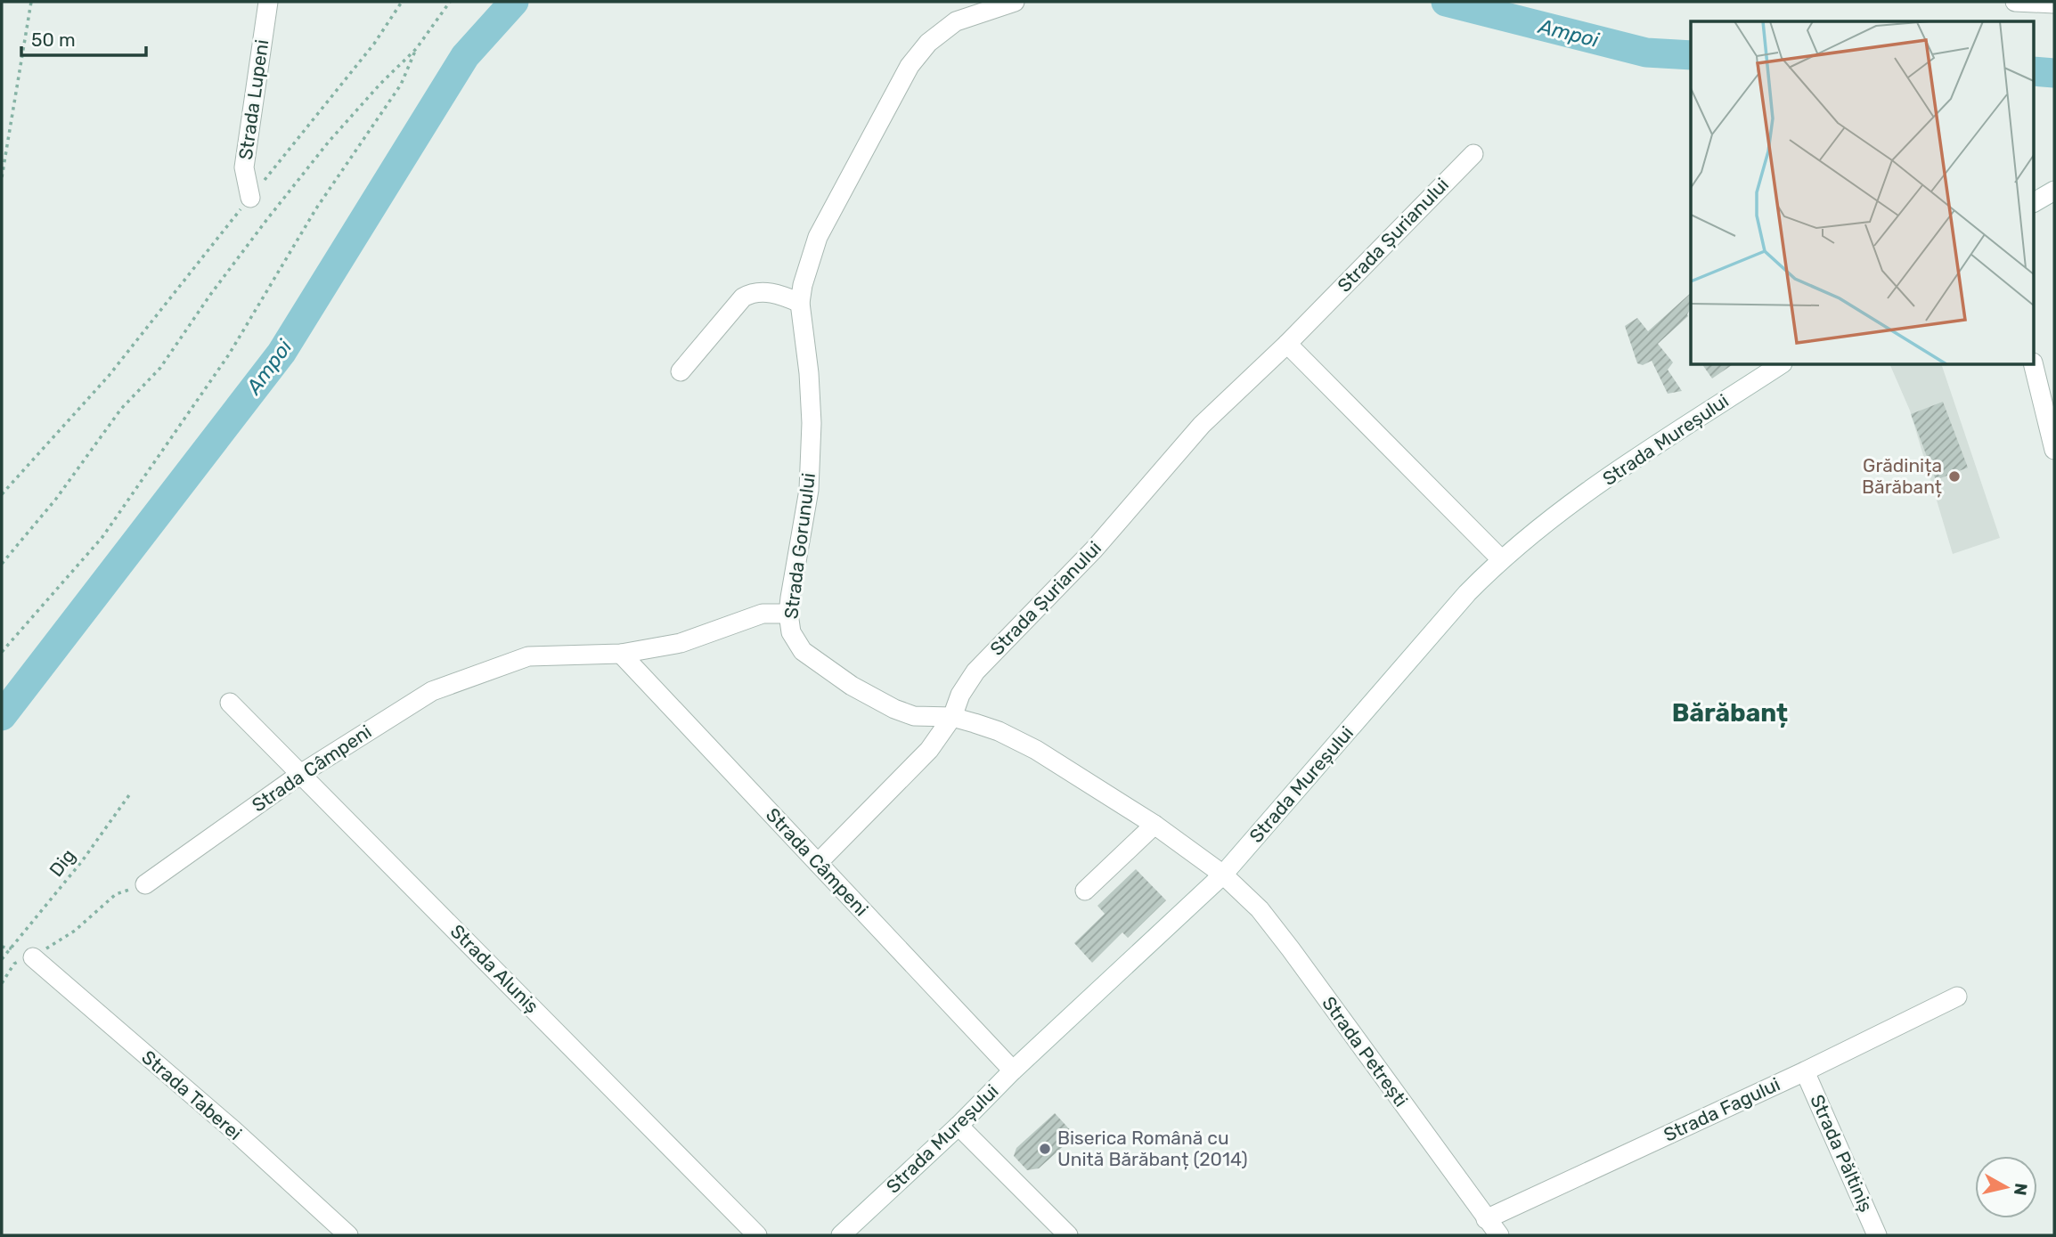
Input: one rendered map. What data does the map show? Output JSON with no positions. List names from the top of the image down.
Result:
{
  "streets": {
    "street": [
      "Strada Lupeni",
      "Strada Șurianului",
      "Strada Mureșului",
      "Strada Gorunului",
      "Strada Câmpeni",
      "Strada Aluniș",
      "Strada Petrești",
      "Strada Taberei",
      "Strada Fagului",
      "Strada Păltiniș"
    ],
    "path": ["Dig"]
  },
  "crossings": [
    ["Strada Șurianului", "Strada Gorunului"],
    ["Strada Șurianului", "Strada Câmpeni"],
    ["Strada Mureșului", "Strada Gorunului"],
    ["Strada Mureșului", "Strada Câmpeni"],
    ["Strada Mureșului", "Strada Petrești"],
    ["Strada Gorunului", "Strada Câmpeni"],
    ["Strada Gorunului", "Strada Petrești"],
    ["Strada Câmpeni", "Strada Aluniș"],
    ["Strada Petrești", "Strada Fagului"],
    ["Strada Fagului", "Strada Păltiniș"]
  ],
  "districts": ["Bărăbanț"],
  "water": ["Ampoi"],
  "places": ["Grădinița Bărăbanț", "Biserica Română cu Unită Bărăbanț (2014)"],
  "scale_bar": "50 m",
  "north": "right"
}
